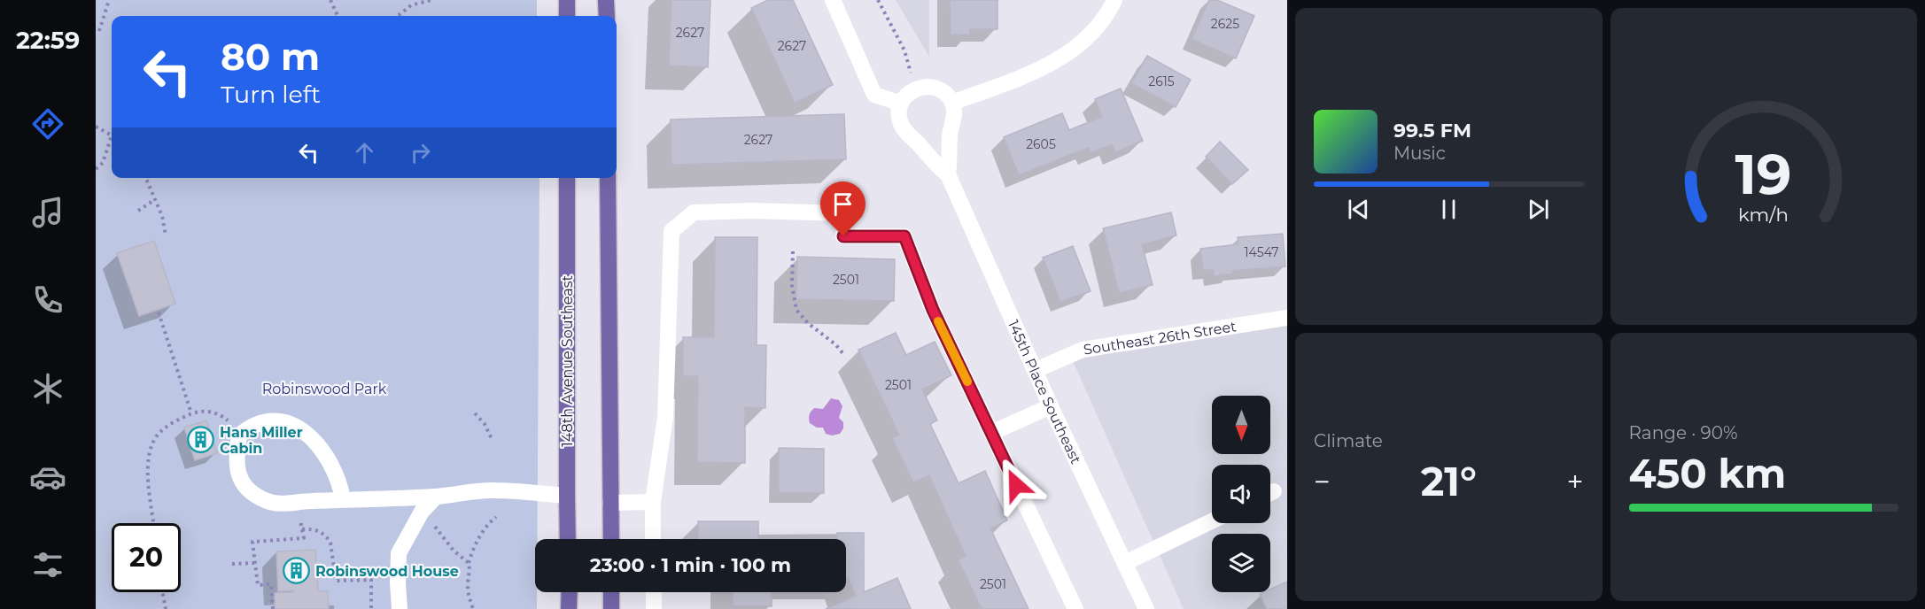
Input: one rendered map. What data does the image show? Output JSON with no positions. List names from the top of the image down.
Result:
{
  "streets": {
    "main road": ["148th Avenue Southeast"],
    "street": ["Southeast 26th Street", "145th Place Southeast"]
  },
  "crossings": [
    ["Southeast 26th Street", "145th Place Southeast"]
  ],
  "parks": ["Robinswood Park"],
  "places": {
    "building": ["Hans Miller Cabin", "Robinswood House"]
  },
  "house_numbers": [
    "2625",
    "2627",
    "2627",
    "2615",
    "2627",
    "2605",
    "14547",
    "2501",
    "2501",
    "2501"
  ],
  "north": "bottom",
  "page": {
    "tabs": "22:59",
    "turn": ["80 m", "Turn left"],
    "song": ["99.5 FM", "Music"],
    "tile": [
      "Climate",
      ["Range · 90%", "450 km"]
    ],
    "heat": ["−", "21°", "+"],
    "limit": "20",
    "trip": "23:00 · 1 min · 100 m",
    "gauge": ["19", "km/h"]
  }
}
